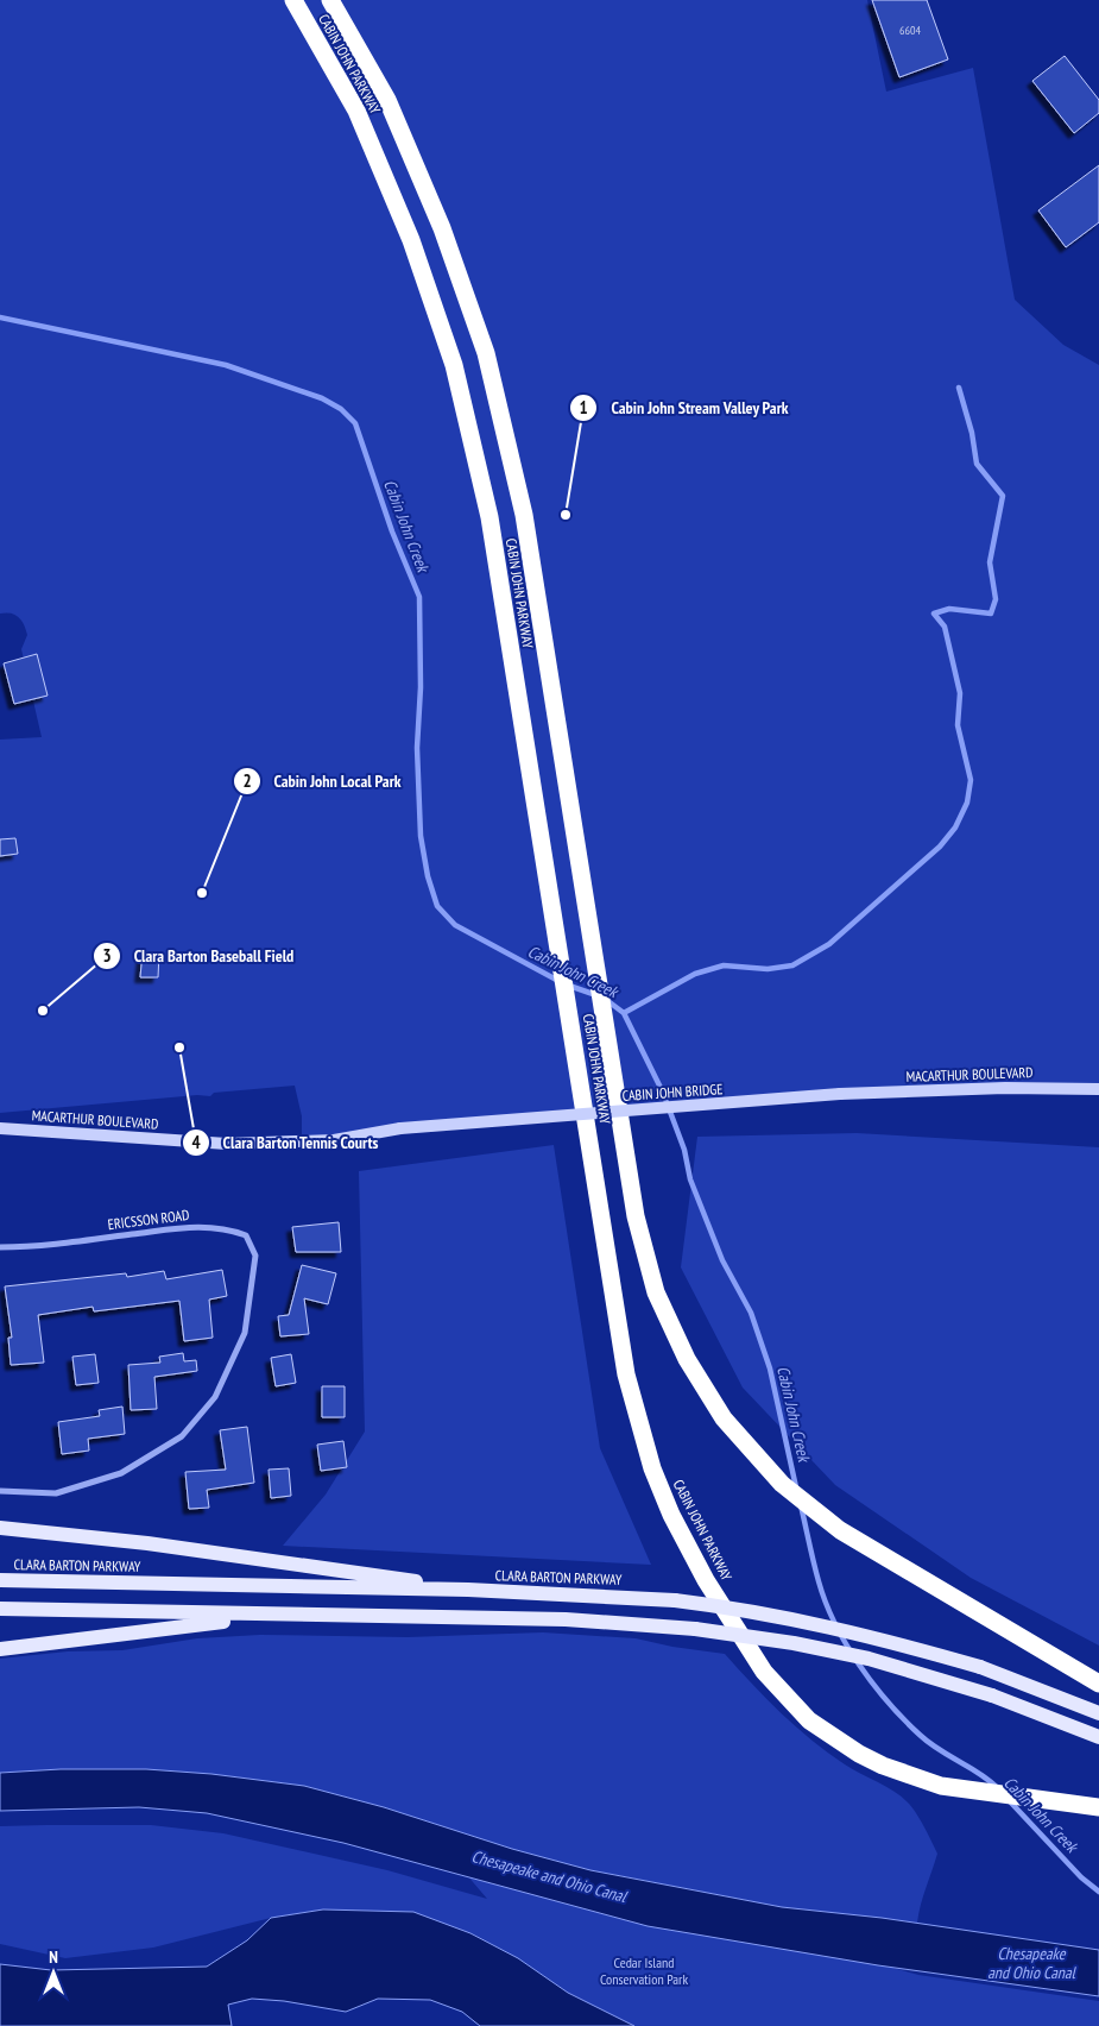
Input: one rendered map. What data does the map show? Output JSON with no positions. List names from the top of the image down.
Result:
{
  "streets": {
    "highway": ["CABIN JOHN PARKWAY"],
    "main road": ["MACARTHUR BOULEVARD", "CABIN JOHN BRIDGE", "CLARA BARTON PARKWAY"],
    "street": ["ERICSSON ROAD"]
  },
  "crossings": [
    ["MACARTHUR BOULEVARD", "CABIN JOHN BRIDGE"]
  ],
  "water": ["Cabin John Creek", "Chesapeake and Ohio Canal"],
  "parks": ["Cedar Island Conservation Park"],
  "places": [
    "Cabin John Stream Valley Park",
    "Cabin John Local Park",
    "Clara Barton Baseball Field",
    "Clara Barton Tennis Courts"
  ],
  "house_numbers": ["6604"],
  "north": "top"
}
